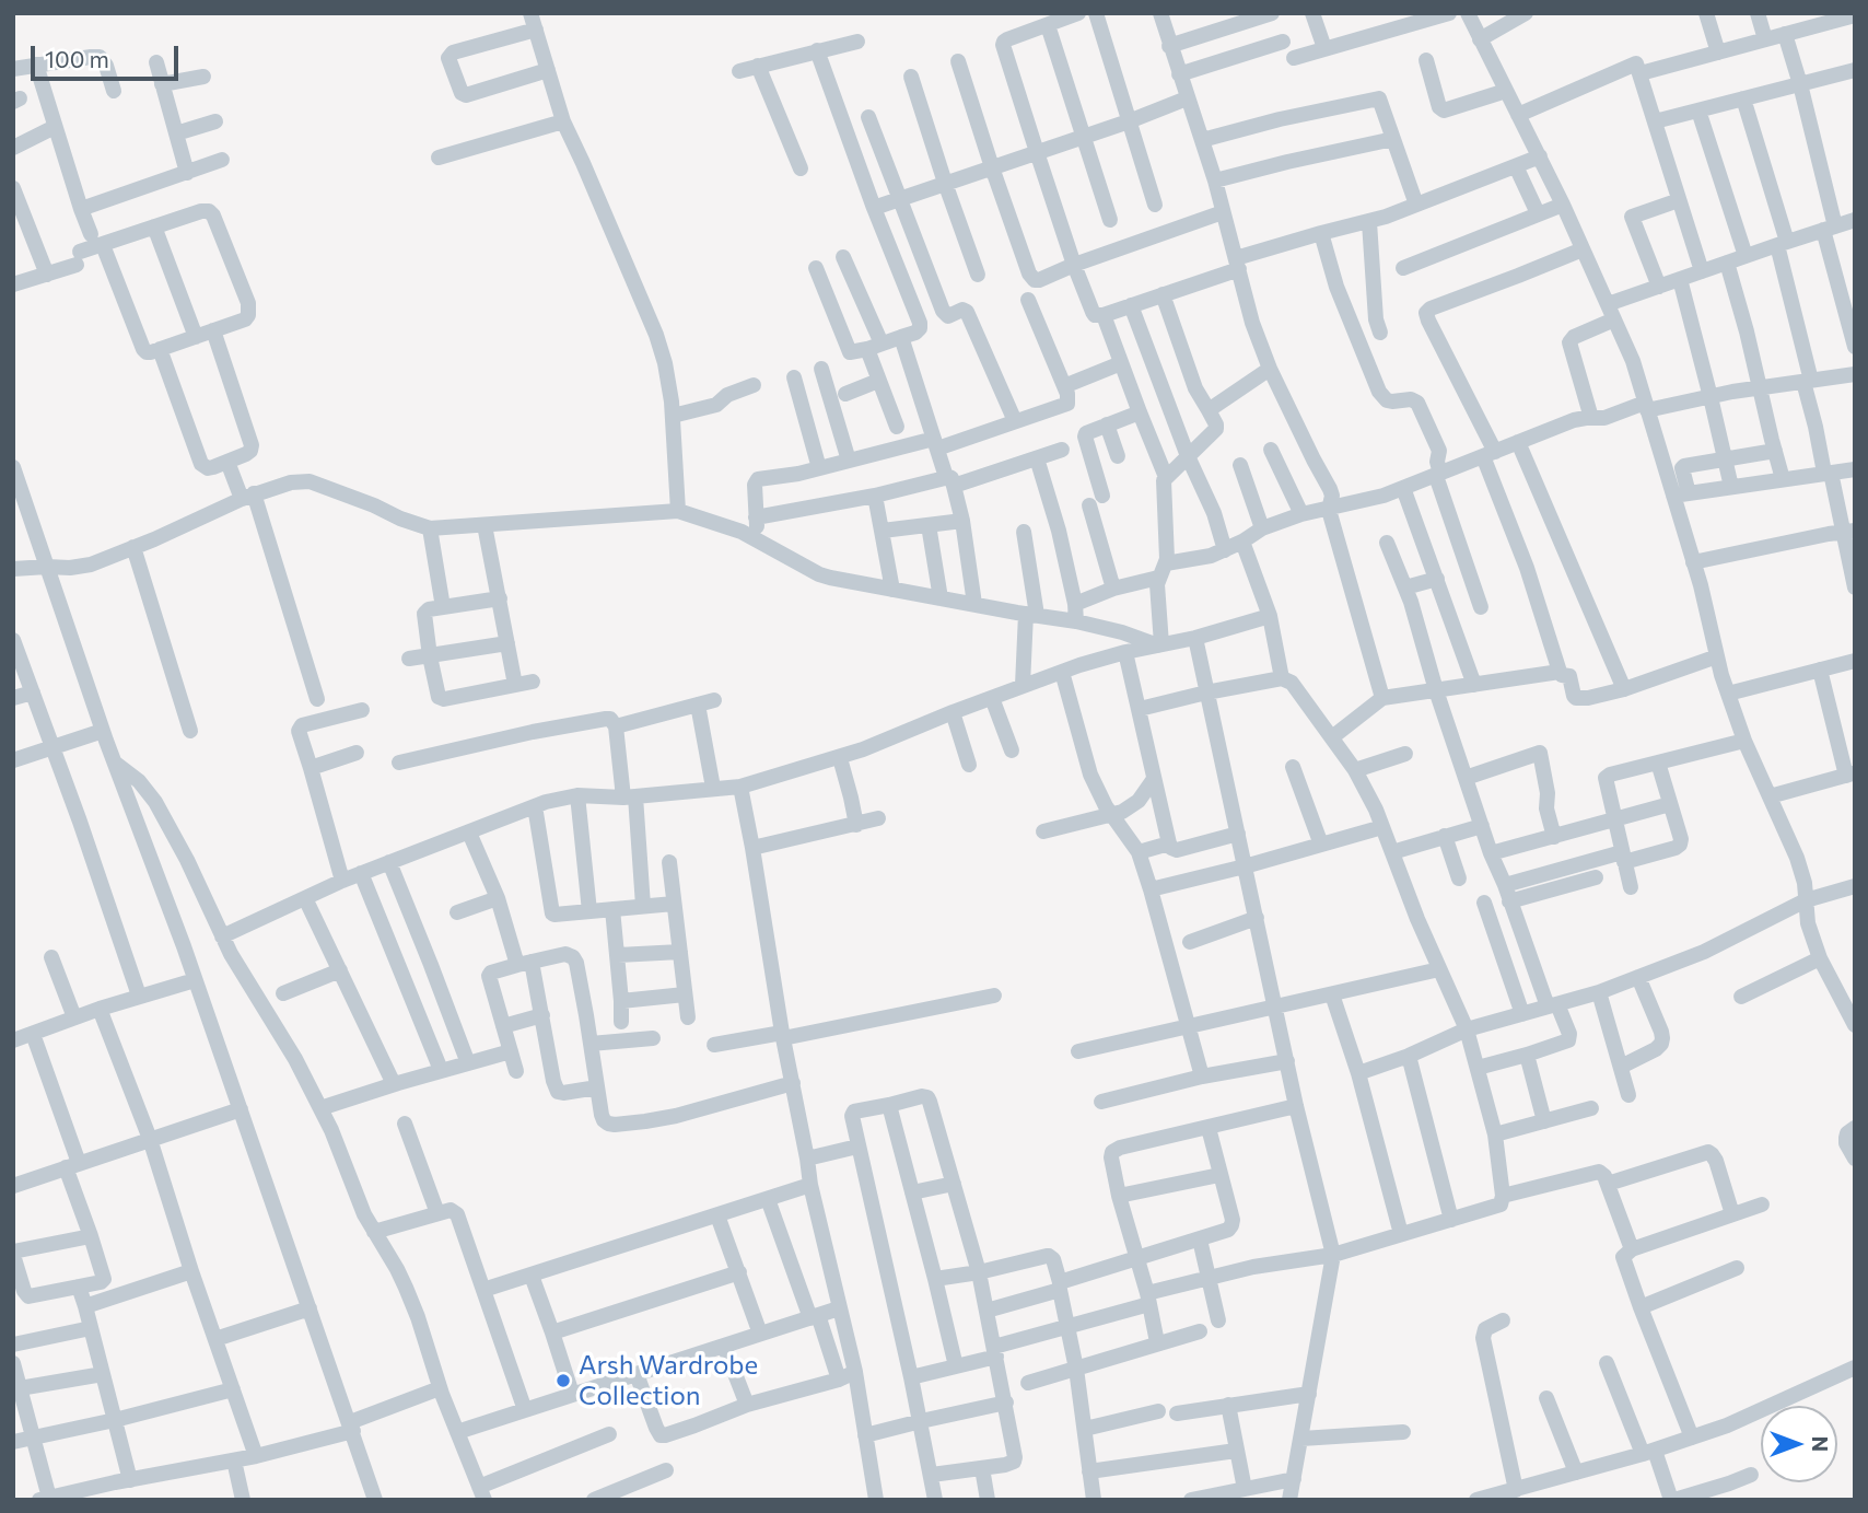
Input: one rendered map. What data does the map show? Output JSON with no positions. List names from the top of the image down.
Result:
{
  "places": ["Arsh Wardrobe Collection"],
  "scale_bar": "100 m",
  "north": "right"
}
